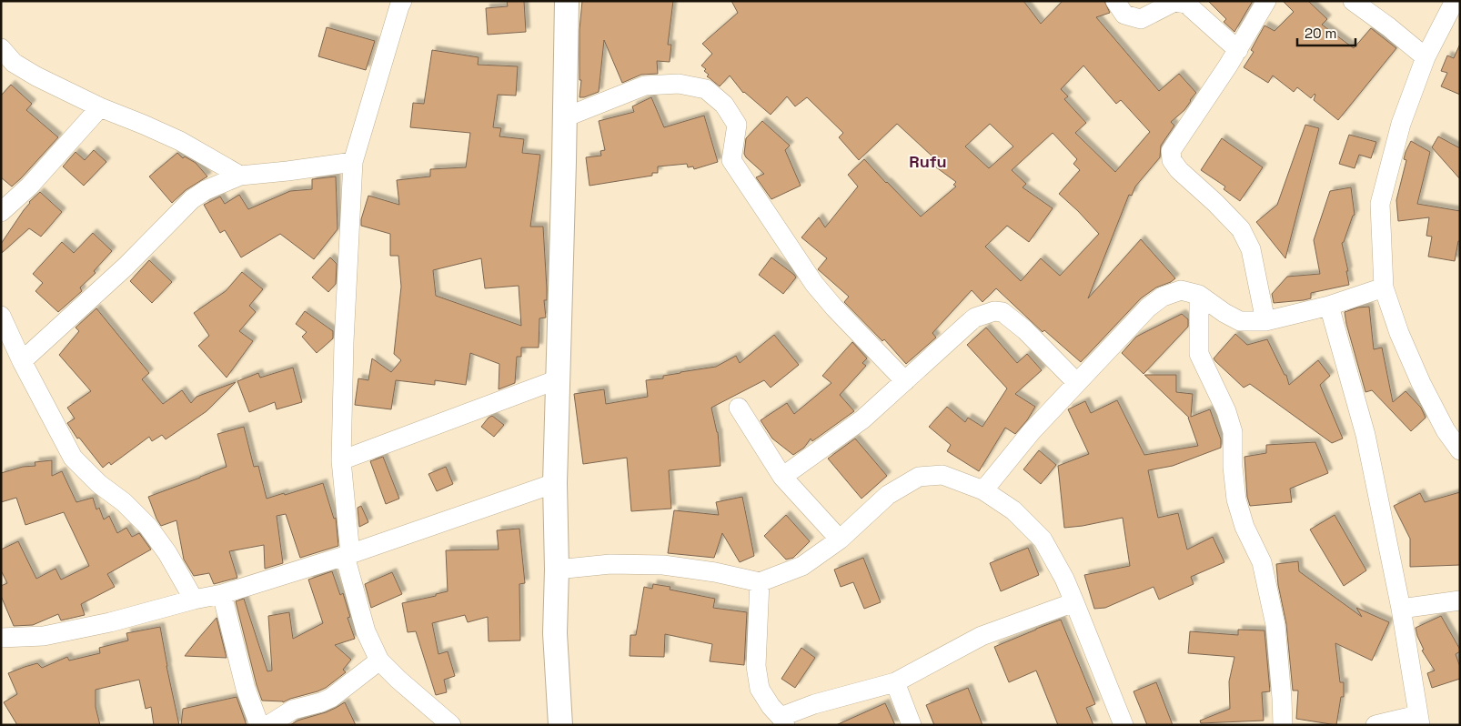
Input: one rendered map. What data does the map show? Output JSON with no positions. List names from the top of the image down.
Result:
{
  "districts": ["Rufu"],
  "scale_bar": "20 m"
}
